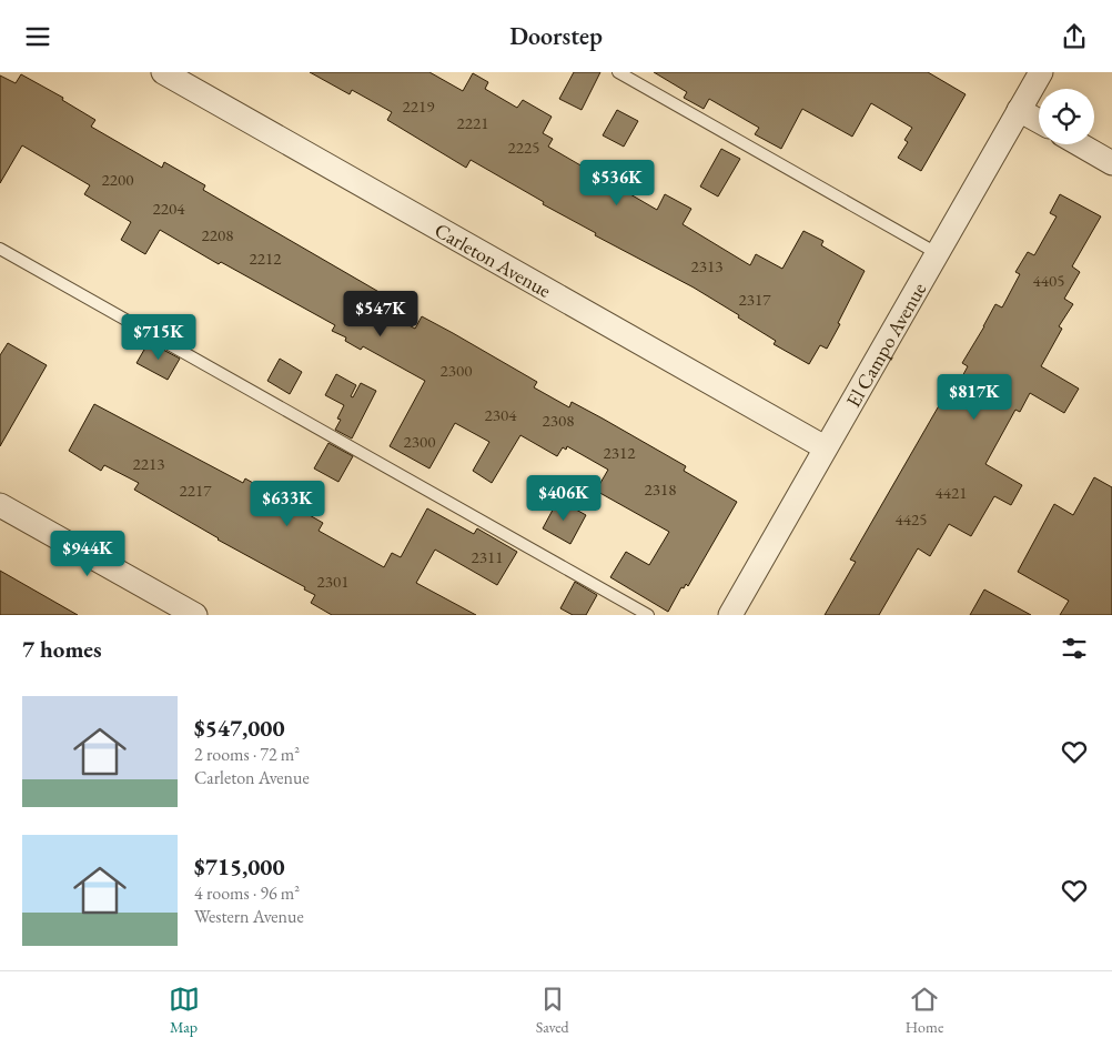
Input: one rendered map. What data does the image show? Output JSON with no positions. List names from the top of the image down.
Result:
{
  "streets": {
    "street": ["Carleton Avenue", "El Campo Avenue"]
  },
  "crossings": [
    ["Carleton Avenue", "El Campo Avenue"]
  ],
  "house_numbers": [
    "2219",
    "2221",
    "2225",
    "2200",
    "2204",
    "2208",
    "2212",
    "2313",
    "4405",
    "2317",
    "2300",
    "2304",
    "2308",
    "2300",
    "2312",
    "2213",
    "2318",
    "2217",
    "4421",
    "4425",
    "2311",
    "2301"
  ],
  "page": {
    "header": "Doorstep",
    "price": [
      "$536K",
      "$547K",
      "$715K",
      "$817K",
      "$406K",
      "$633K",
      "$944K"
    ],
    "heading": "7 homes",
    "list": [
      {
        "name": "$547,000",
        "note": "2 rooms · 72 m² · Carleton Avenue"
      },
      {
        "name": "$715,000",
        "note": "4 rooms · 96 m² · Western Avenue"
      }
    ],
    "tabs": ["Map", "Saved", "Home"]
  }
}
